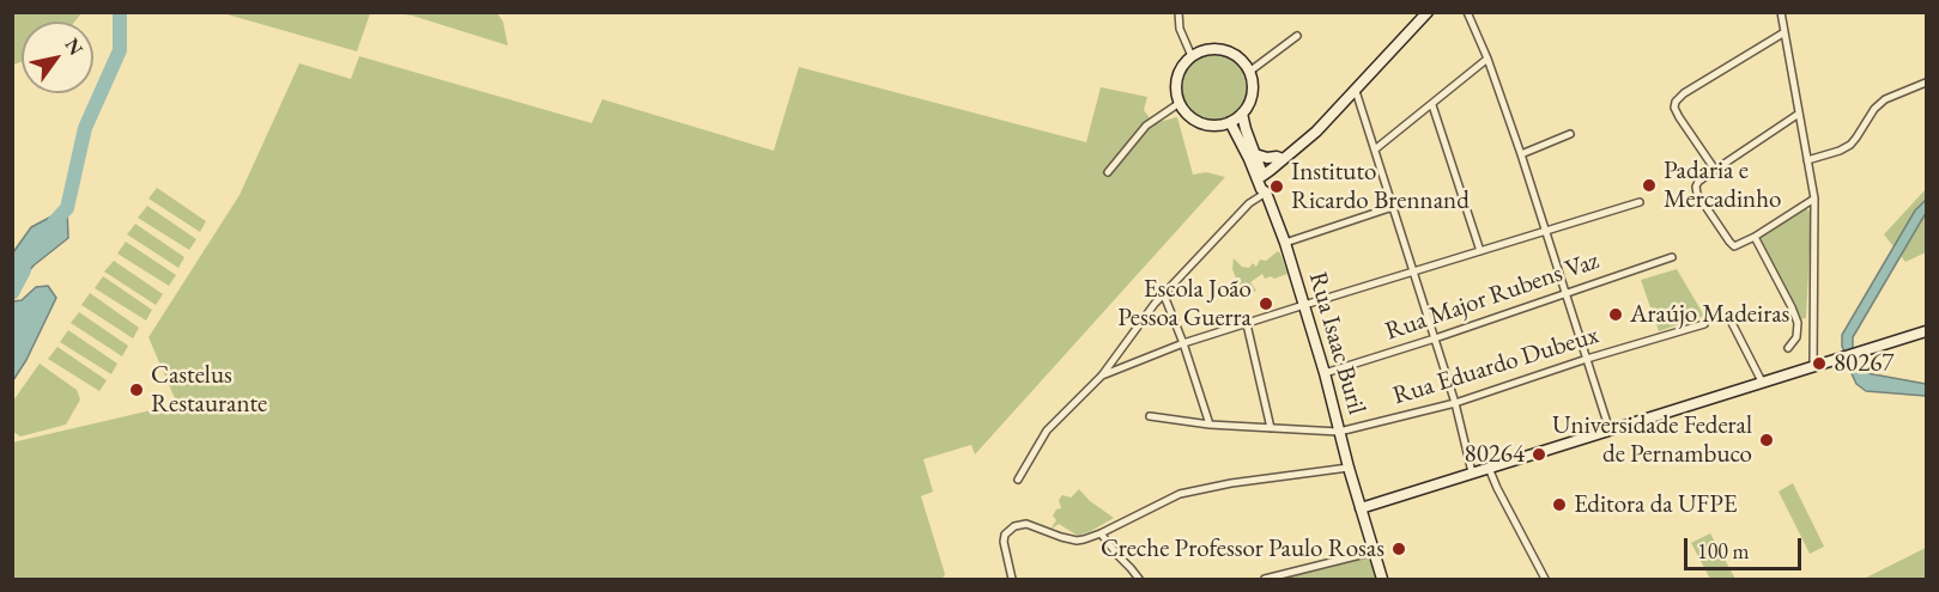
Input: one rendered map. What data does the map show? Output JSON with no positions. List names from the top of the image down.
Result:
{
  "streets": {
    "main road": ["Rua Isaac Buril"],
    "street": ["Rua Major Rubens Vaz", "Rua Eduardo Dubeux"]
  },
  "crossings": [
    ["Rua Major Rubens Vaz", "Rua Isaac Buril"],
    ["Rua Isaac Buril", "Rua Eduardo Dubeux"]
  ],
  "places": [
    "Padaria e Mercadinho",
    "Instituto Ricardo Brennand",
    "Escola João Pessoa Guerra",
    "Araújo Madeiras",
    "80267",
    "Castelus Restaurante",
    "Universidade Federal de Pernambuco",
    "80264",
    "Editora da UFPE",
    "Creche Professor Paulo Rosas"
  ],
  "scale_bar": "100 m",
  "north": "top right"
}
